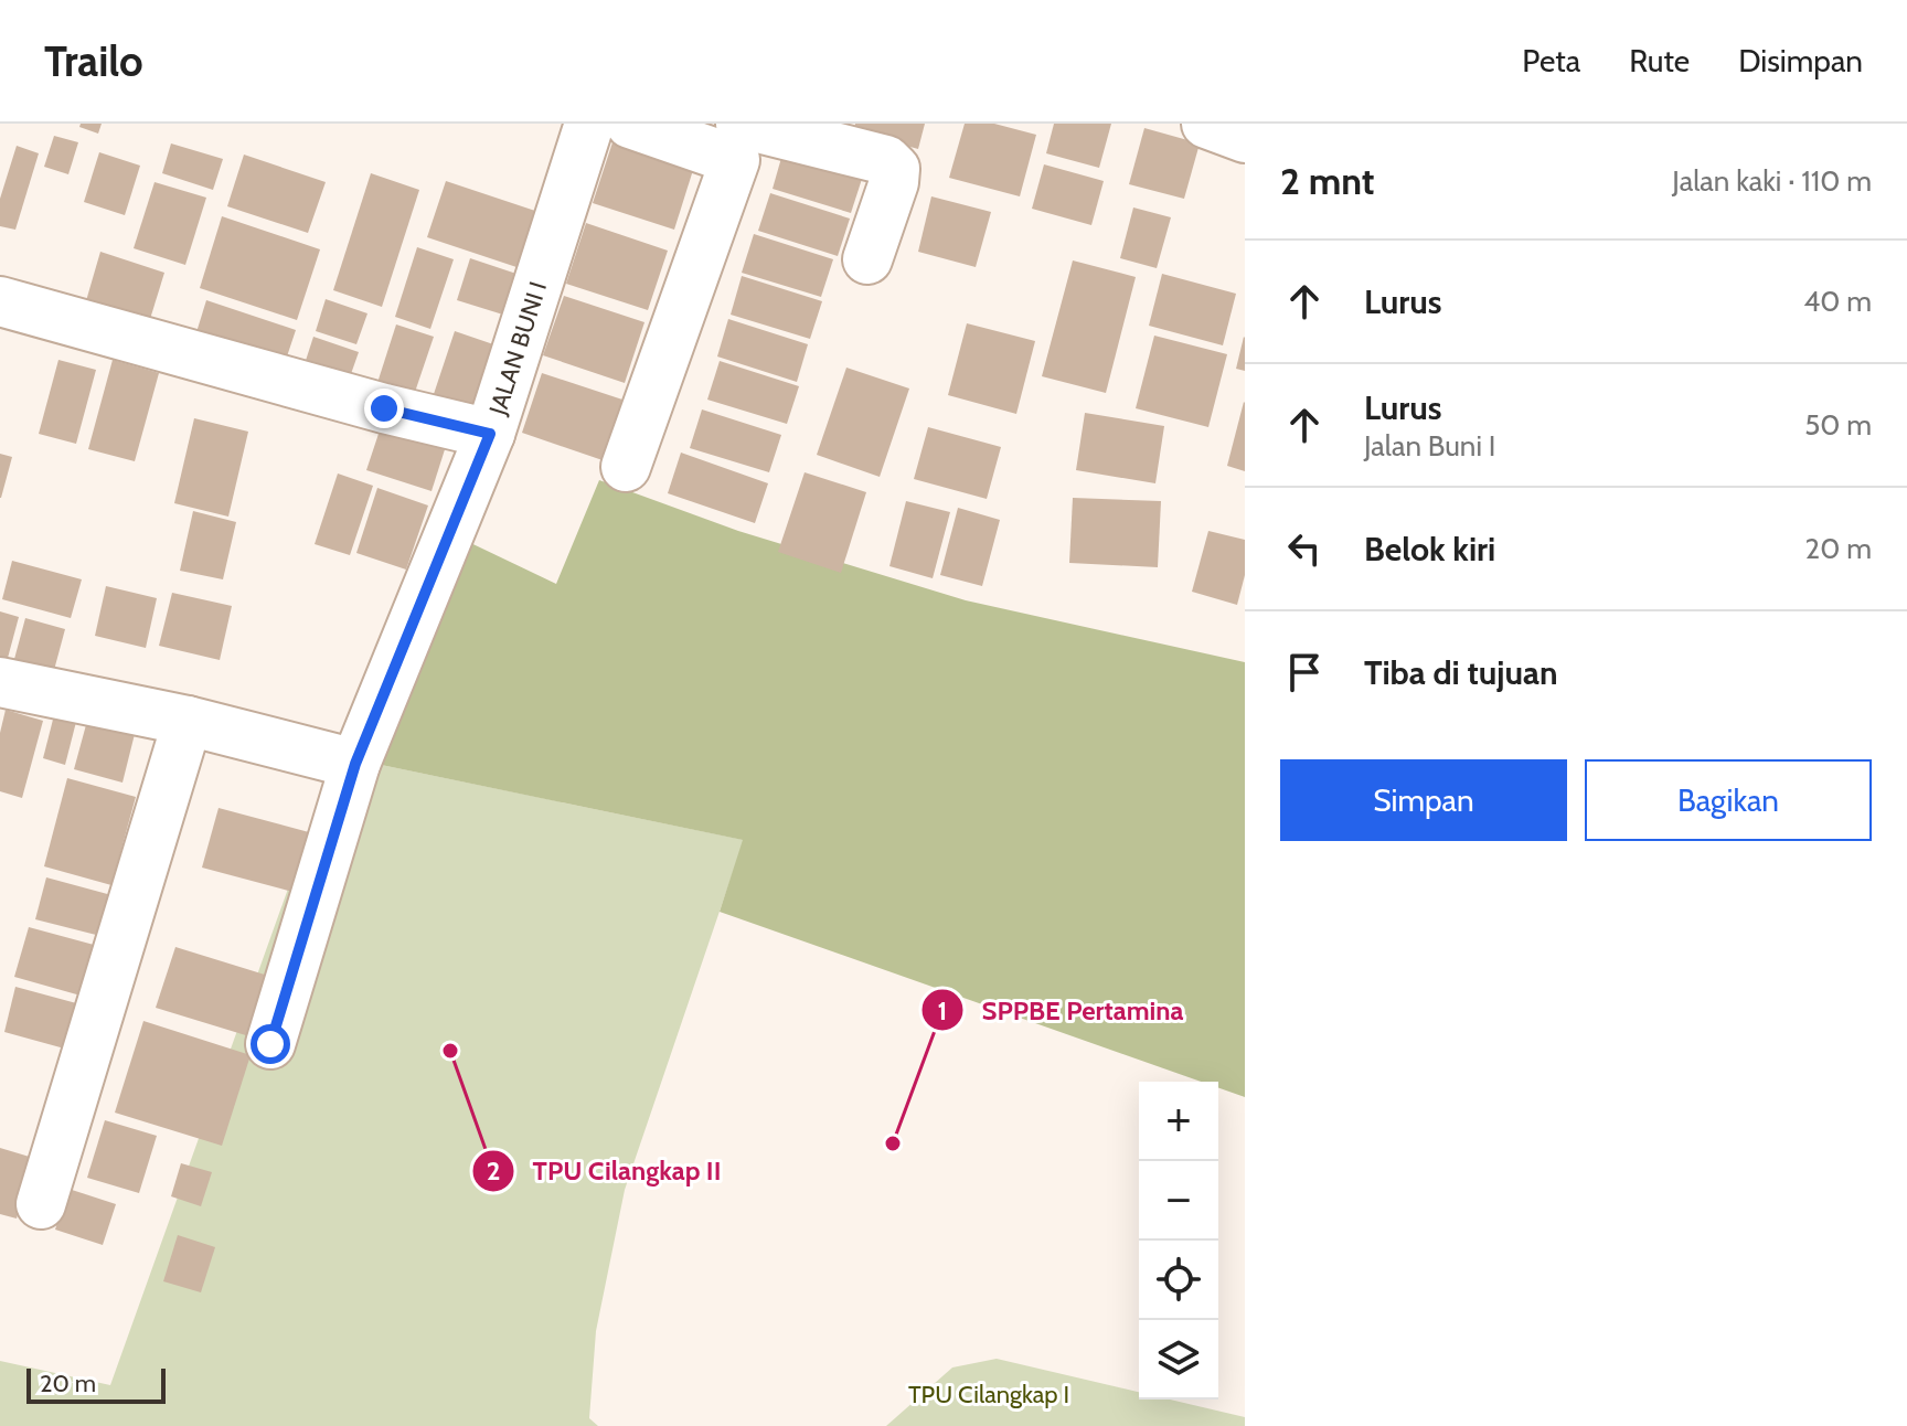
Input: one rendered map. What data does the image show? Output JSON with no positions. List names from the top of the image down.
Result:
{
  "streets": {
    "street": ["JALAN BUNI I"]
  },
  "parks": ["TPU Cilangkap I"],
  "places": ["TPU Cilangkap II", "SPPBE Pertamina"],
  "scale_bar": "20 m",
  "page": {
    "header": "Trailo",
    "nav": ["Peta", "Rute", "Disimpan"],
    "heading": ["2 mnt", "Jalan kaki · 110 m"],
    "list": [
      ["Lurus", "40 m"],
      ["Lurus", "Jalan Buni I", "50 m"],
      ["Belok kiri", "20 m"],
      "Tiba di tujuan"
    ],
    "buttons": ["Simpan", "Bagikan"],
    "map_buttons": ["+", "−"],
    "scale": "20 m"
  }
}
